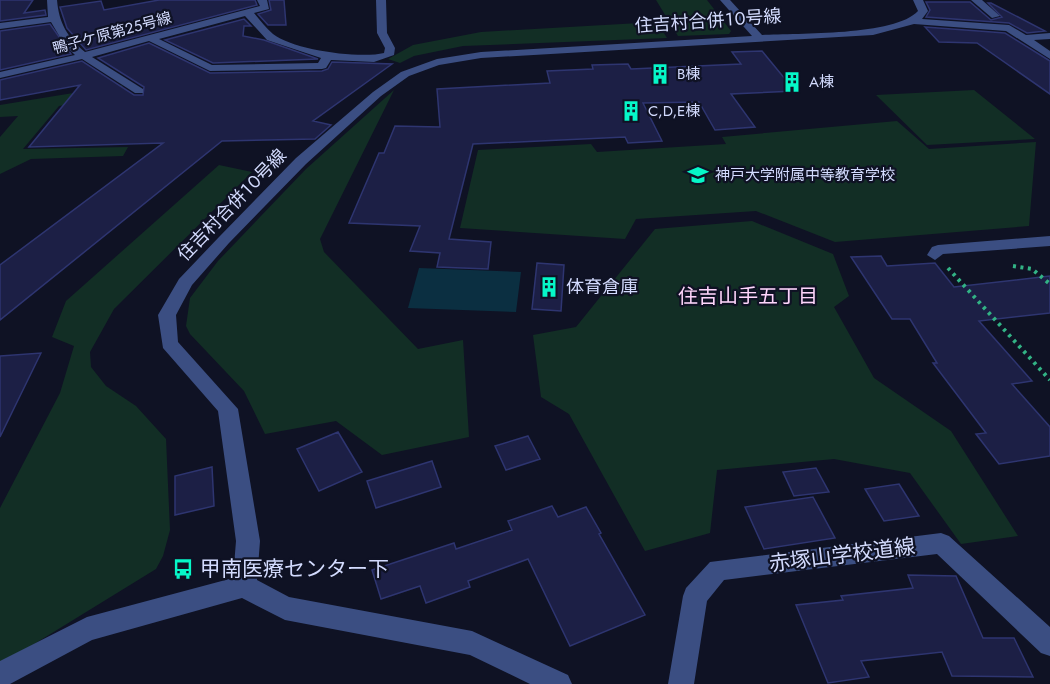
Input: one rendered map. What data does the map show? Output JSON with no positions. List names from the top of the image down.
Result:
{
  "streets": {
    "street": ["住吉村合併１０号線", "鴨子ケ原第２５号線", "赤塚山学校道線"]
  },
  "districts": ["住吉山手五丁目"],
  "places": {
    "building": [
      "B棟",
      "A棟",
      "C,D,E棟",
      "体育倉庫"
    ],
    "school or university": ["神戸大学附属中等教育学校"],
    "bus stop": ["甲南医療センター下"]
  }
}
